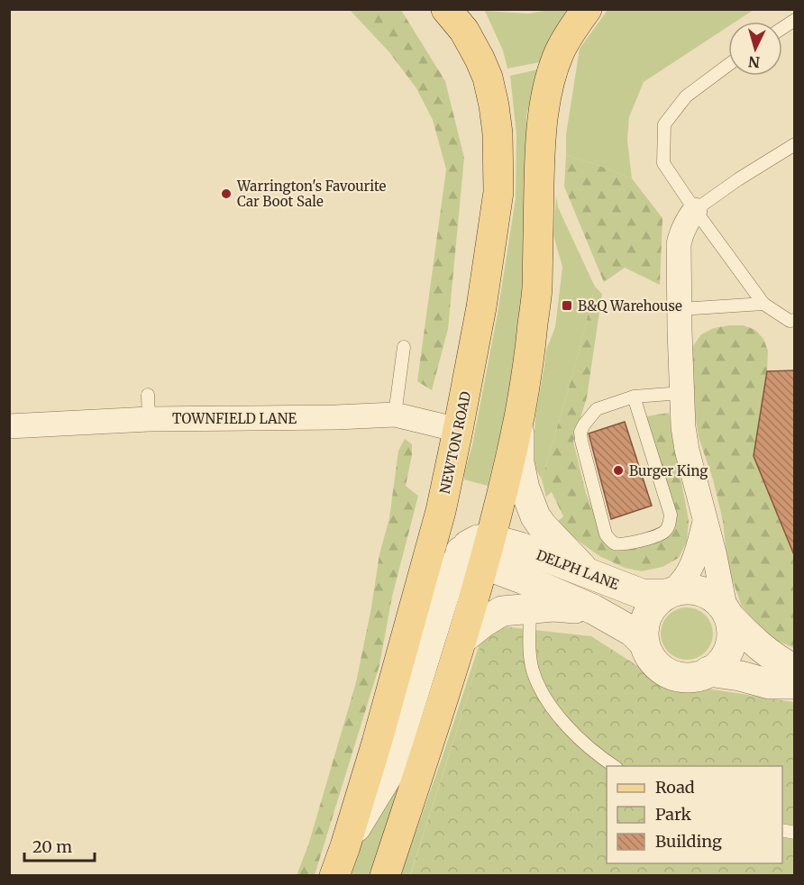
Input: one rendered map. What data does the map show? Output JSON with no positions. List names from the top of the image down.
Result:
{
  "streets": {
    "main road": ["NEWTON ROAD"],
    "street": ["TOWNFIELD LANE", "DELPH LANE"]
  },
  "crossings": [
    ["TOWNFIELD LANE", "NEWTON ROAD"]
  ],
  "places": {
    "other": ["Warrington's Favourite Car Boot Sale", "Burger King"],
    "transit": ["B&Q Warehouse"]
  },
  "legend": ["Road", "Park", "Building"],
  "scale_bar": "20 m",
  "north": "bottom"
}
